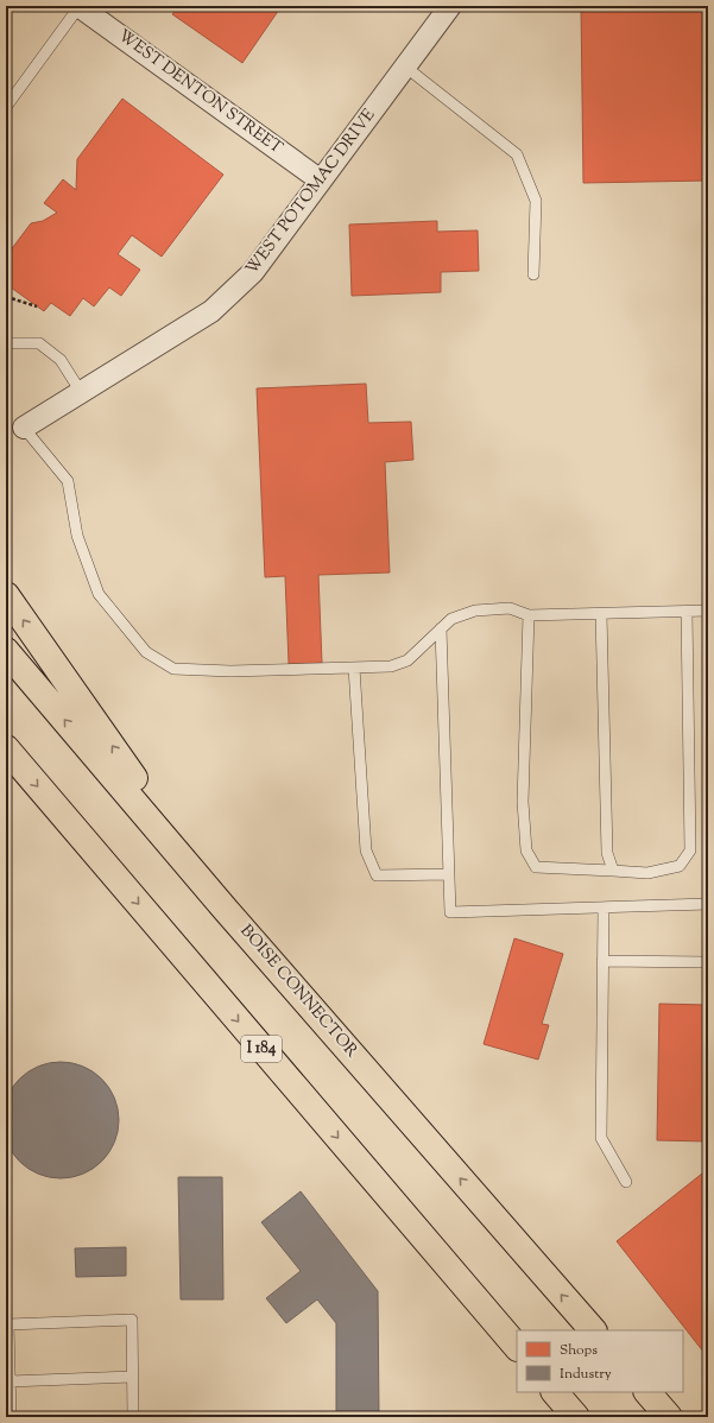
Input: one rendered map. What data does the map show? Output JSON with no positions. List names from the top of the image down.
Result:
{
  "streets": {
    "highway": ["BOISE CONNECTOR", "I 184"],
    "street": ["WEST DENTON STREET", "WEST POTOMAC DRIVE"]
  },
  "crossings": [
    ["WEST DENTON STREET", "WEST POTOMAC DRIVE"]
  ],
  "legend": ["Shops", "Industry"]
}
